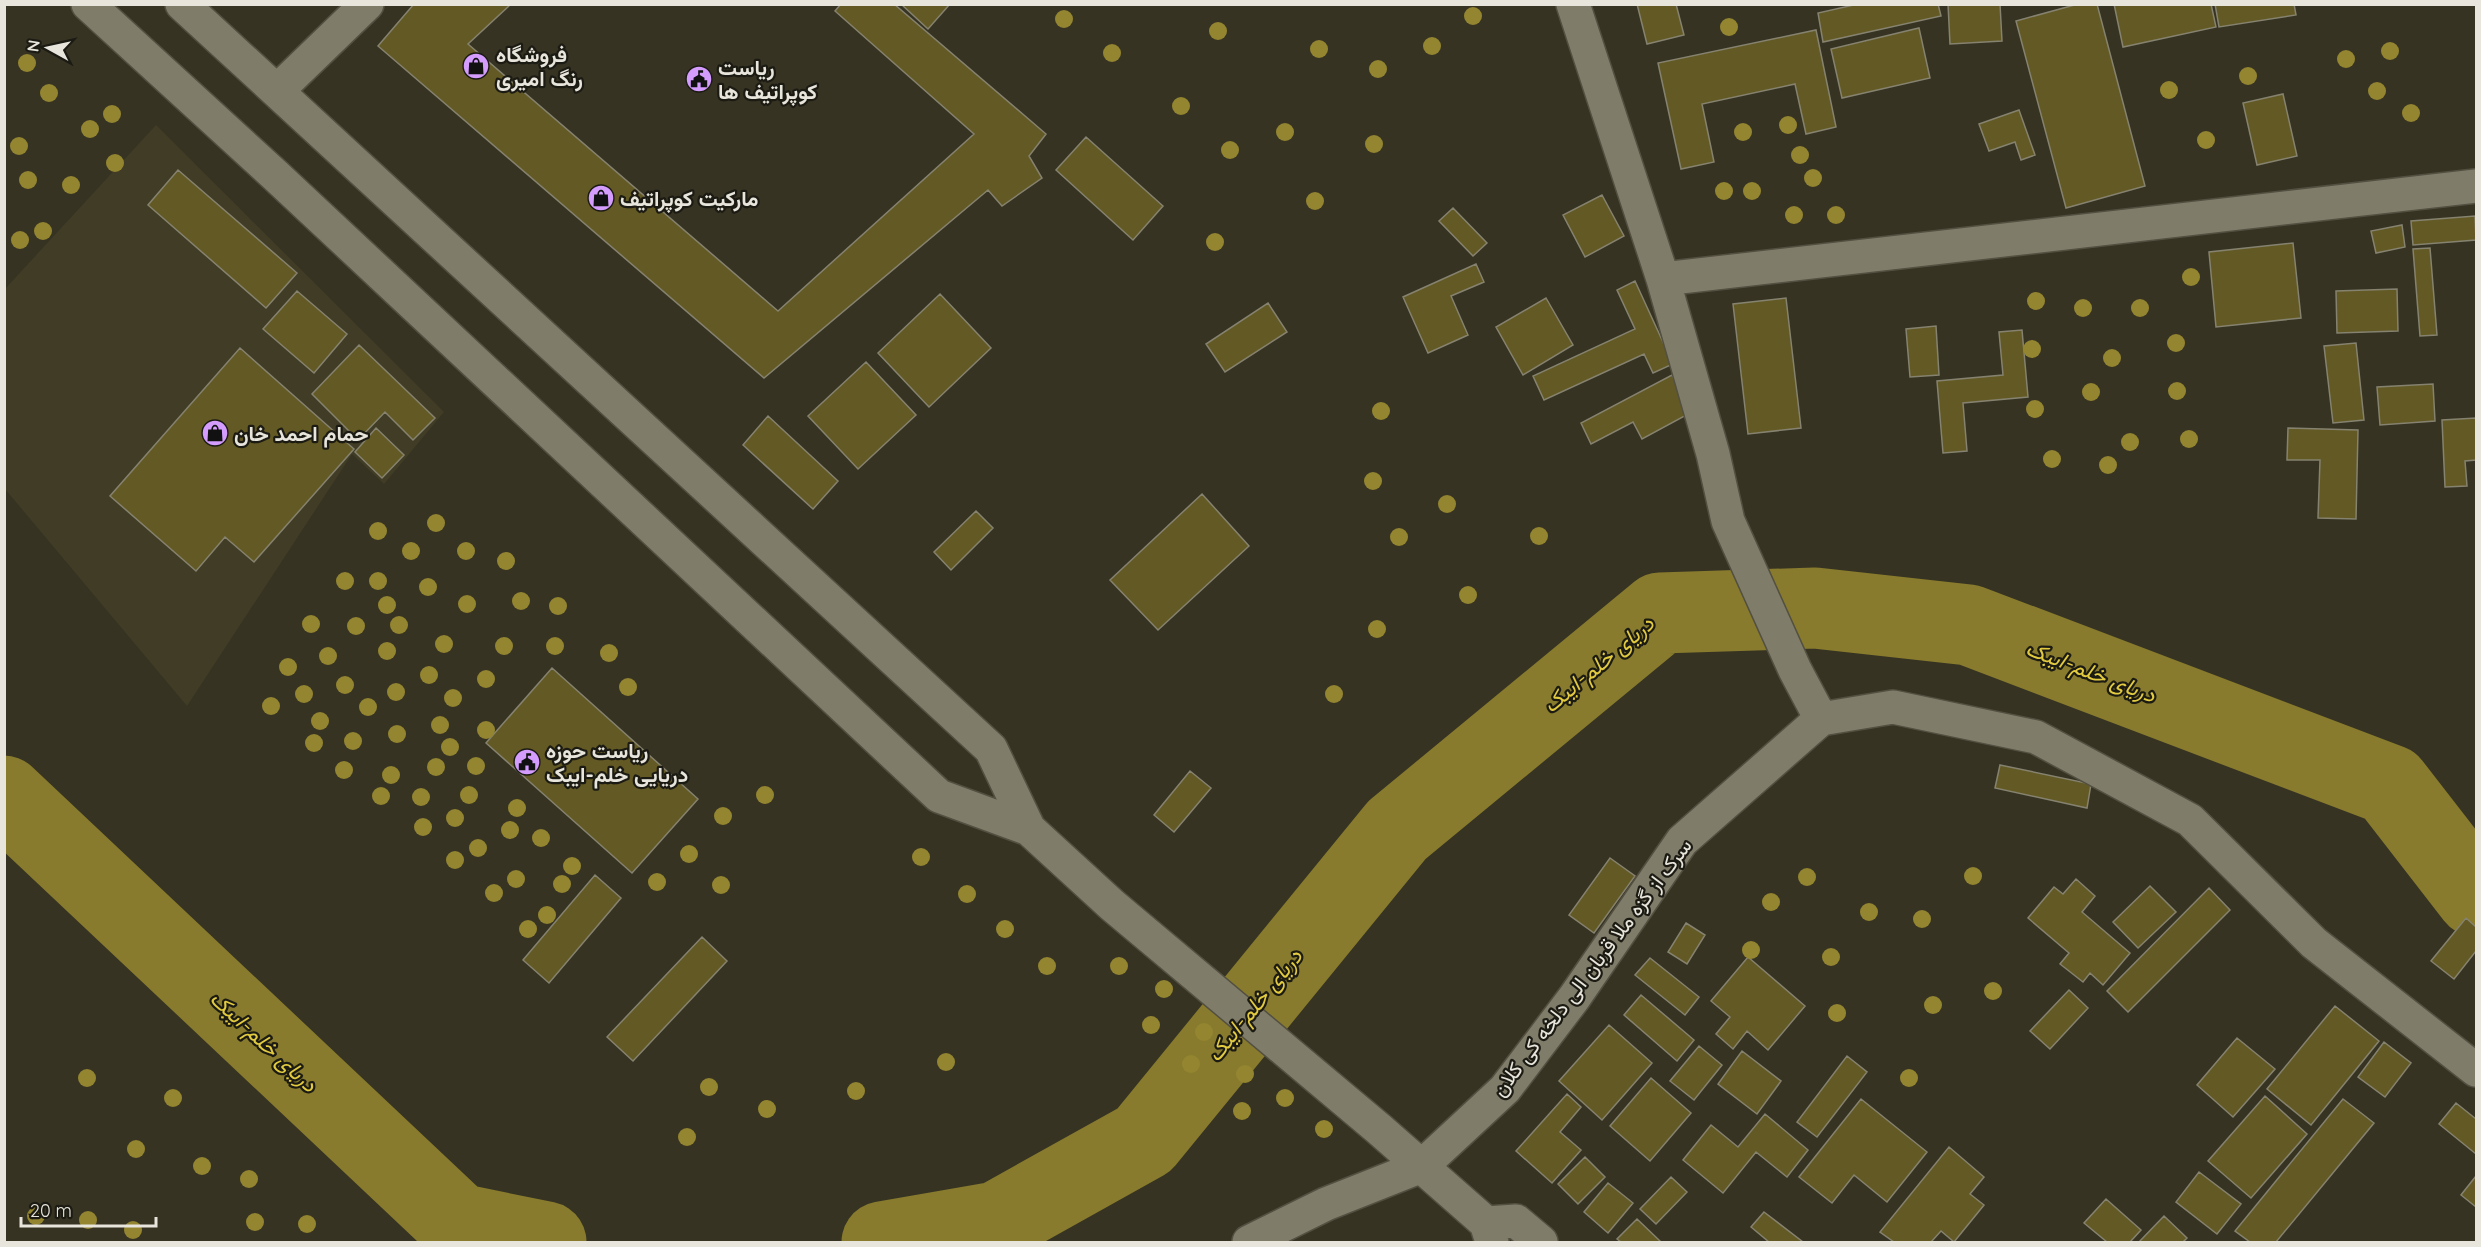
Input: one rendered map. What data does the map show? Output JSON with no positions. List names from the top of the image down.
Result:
{
  "streets": {
    "street": ["سرک از گزه ملا قربان الی دلخه کی کلان"]
  },
  "water": ["دریای خلم-ایبک"],
  "places": {
    "shop": ["فروشگاه رنگ امیری", "مارکیت کوپراتیف", "حمام احمد خان"],
    "public building": ["ریاست کوپراتیف ها", "ریاست حوزه دریایی خلم-ایبک"]
  },
  "scale_bar": "20 m",
  "north": "left"
}
